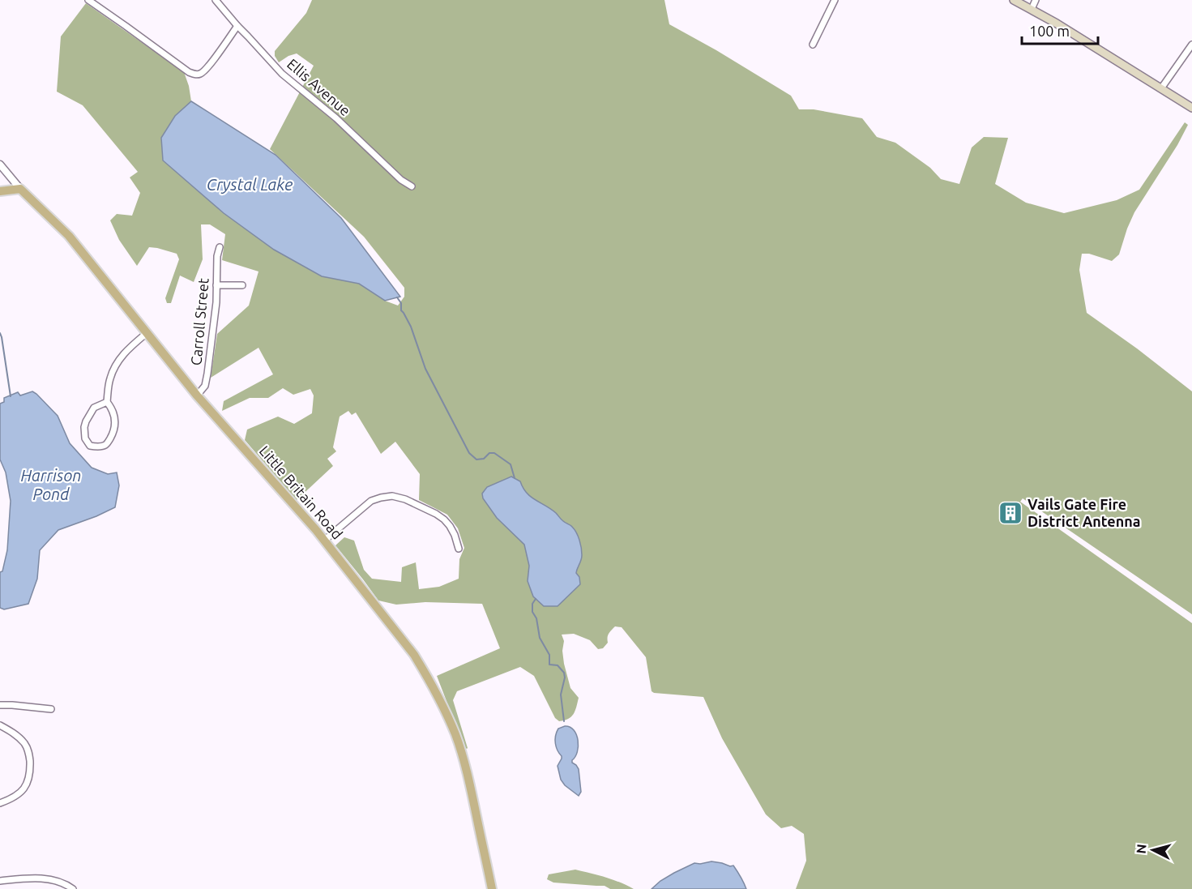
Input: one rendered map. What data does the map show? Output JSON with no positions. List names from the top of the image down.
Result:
{
  "streets": {
    "main road": ["Little Britain Road"],
    "street": ["Ellis Avenue", "Carroll Street"]
  },
  "crossings": [
    ["Carroll Street", "Little Britain Road"]
  ],
  "water": ["Crystal Lake", "Harrison Pond"],
  "places": {
    "building": ["Vails Gate Fire District Antenna"]
  },
  "scale_bar": "100 m",
  "north": "left"
}
